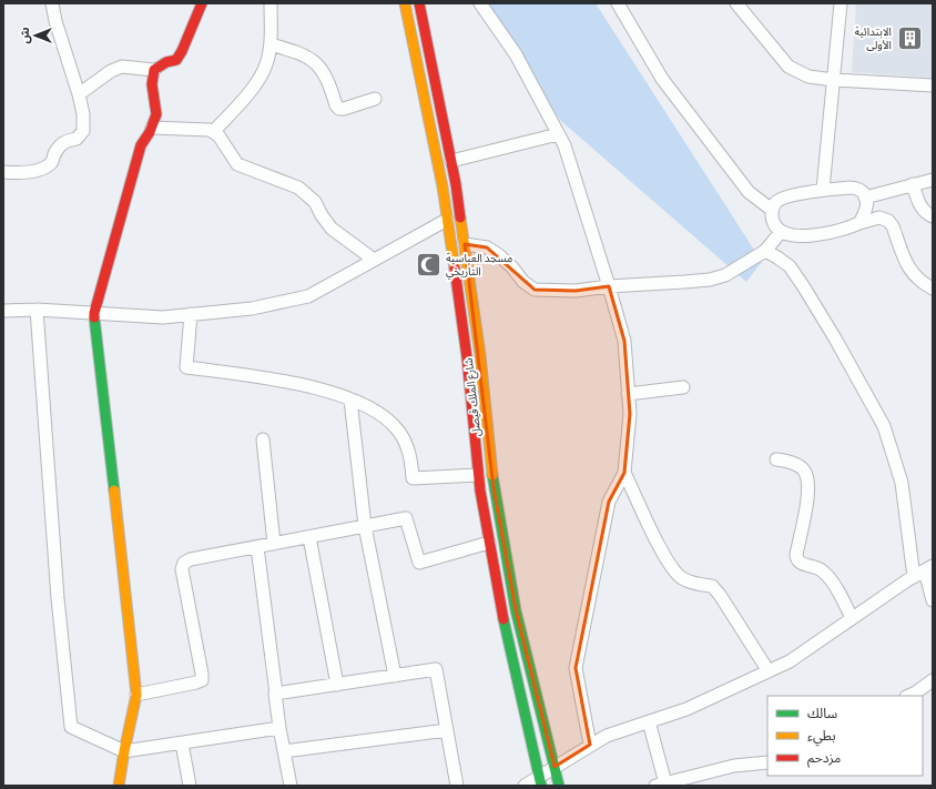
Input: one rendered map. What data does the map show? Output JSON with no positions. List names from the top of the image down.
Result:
{
  "streets": {
    "street": ["شارع الملك فيصل"]
  },
  "places": {
    "building": ["الابتدائية الأولى"],
    "mosque": ["مسجد العباسية التاريخي"]
  },
  "legend": ["سالك", "بطيء", "مزدحم"],
  "north": "left"
}
